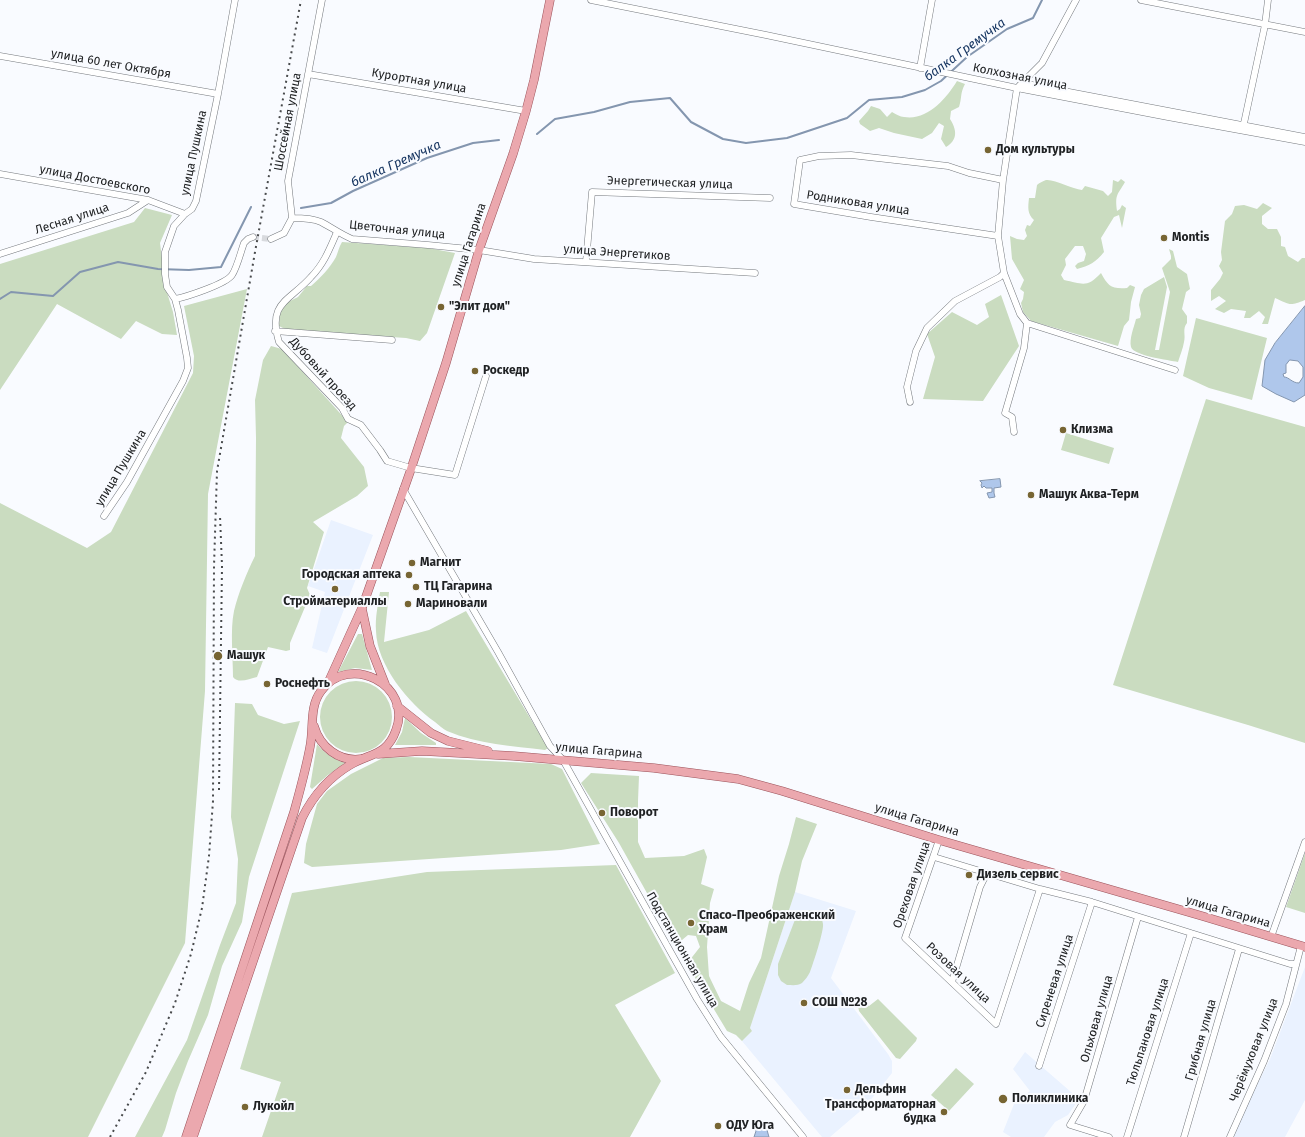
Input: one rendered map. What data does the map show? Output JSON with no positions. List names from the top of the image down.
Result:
{
  "streets": {
    "main road": ["улица Гагарина"],
    "street": [
      "улица 60 лет Октября",
      "Колхозная улица",
      "Курортная улица",
      "Шоссейная улица",
      "улица Пушкина",
      "улица Достоевского",
      "Энергетическая улица",
      "Родниковая улица",
      "Лесная улица",
      "Цветочная улица",
      "улица Энергетиков",
      "Дубовый проезд",
      "Ореховая улица",
      "Подстанционная улица",
      "Розовая улица",
      "Сиреневая улица",
      "Ольховая улица",
      "Тюльпановая улица",
      "Грибная улица",
      "Черёмуховая улица"
    ]
  },
  "crossings": [
    ["улица 60 лет Октября", "улица Пушкина"],
    ["Курортная улица", "Шоссейная улица"],
    ["Курортная улица", "улица Гагарина"],
    ["Шоссейная улица", "Цветочная улица"],
    ["улица Пушкина", "улица Достоевского"],
    ["улица Достоевского", "Лесная улица"],
    ["Энергетическая улица", "улица Энергетиков"],
    ["Цветочная улица", "улица Гагарина"],
    ["Цветочная улица", "улица Энергетиков"],
    ["Цветочная улица", "Дубовый проезд"],
    ["улица Гагарина", "улица Энергетиков"],
    ["улица Гагарина", "Дубовый проезд"],
    ["улица Гагарина", "Ореховая улица"],
    ["улица Гагарина", "Подстанционная улица"],
    ["улица Гагарина", "Черёмуховая улица"],
    ["Ореховая улица", "Розовая улица"]
  ],
  "water": ["балка Гремучка"],
  "places": [
    "Дом культуры",
    "Montis",
    "\"Элит дом\"",
    "Роскедр",
    "Клизма",
    "Машук Аква-Терм",
    "Магнит",
    "Городская аптека",
    "ТЦ Гагарина",
    "Стройматериаллы",
    "Мариновали",
    "Машук",
    "Роснефть",
    "Поворот",
    "Дизель сервис",
    "Спасо-Преображенский Храм",
    "СОШ №28",
    "Дельфин",
    "Поликлиника",
    "Лукойл",
    "Трансформаторная будка",
    "ОДУ Юга"
  ]
}
